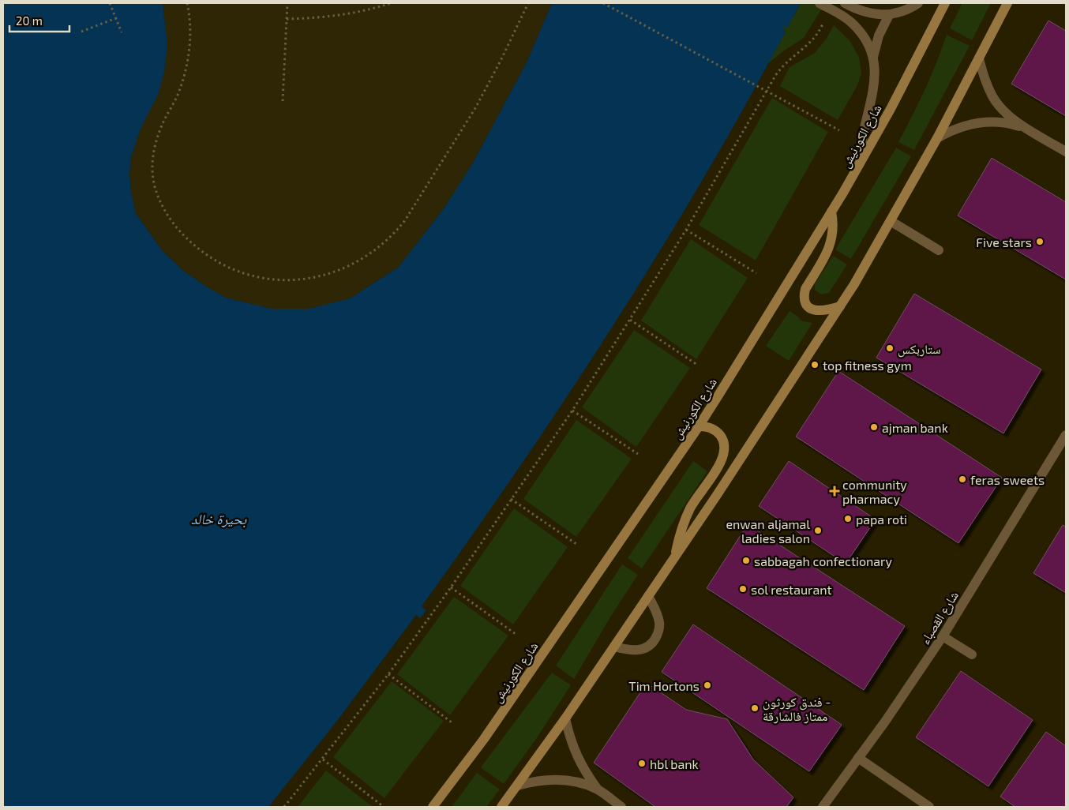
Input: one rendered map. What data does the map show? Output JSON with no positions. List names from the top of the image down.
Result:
{
  "streets": {
    "main road": ["شارع الكورنيش"],
    "street": ["شارع القصباء"]
  },
  "water": ["بحيرة خالد"],
  "places": {
    "other": [
      "Five stars",
      "ستاربكس",
      "top fitness gym",
      "ajman bank",
      "feras sweets",
      "papa roti",
      "enwan aljamal ladies salon",
      "sabbagah confectionary",
      "sol restaurant",
      "Tim Hortons",
      "فندق كورثون - ممتاز فالشارقة",
      "hbl bank"
    ],
    "health": ["community pharmacy"]
  },
  "scale_bar": "20 m"
}
